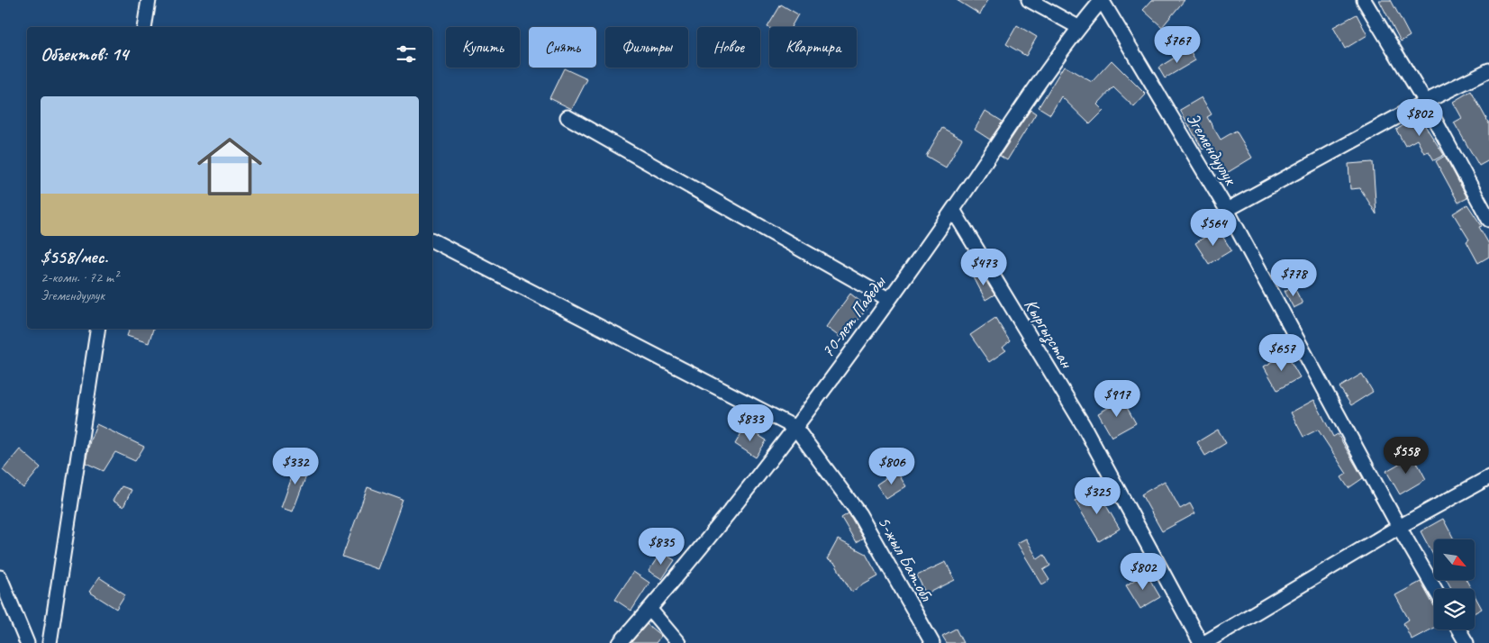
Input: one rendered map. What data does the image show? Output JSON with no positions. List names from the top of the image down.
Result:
{
  "streets": {
    "street": [
      "Эгемендуулук",
      "70-лет Пабеды",
      "Кыргызстан",
      "5-жыл Бат.обл"
    ]
  },
  "crossings": [
    ["Эгемендуулук", "70-лет Пабеды"],
    ["70-лет Пабеды", "Кыргызстан"],
    ["70-лет Пабеды", "5-жыл Бат.обл"]
  ],
  "north": "bottom right",
  "page": {
    "price": [
      "$767",
      "$802",
      "$564",
      "$473",
      "$778",
      "$657",
      "$917",
      "$833",
      "$558",
      "$332",
      "$806",
      "$325",
      "$835",
      "$802"
    ],
    "chip": [
      "Купить",
      "Снять",
      "Фильтры",
      "Новое",
      "Квартира"
    ],
    "heading": "Объектов: 14",
    "list": [
      {
        "name": "$558/мес.",
        "note": "2-комн. · 72 m² · Эгемендуулук"
      }
    ]
  }
}
